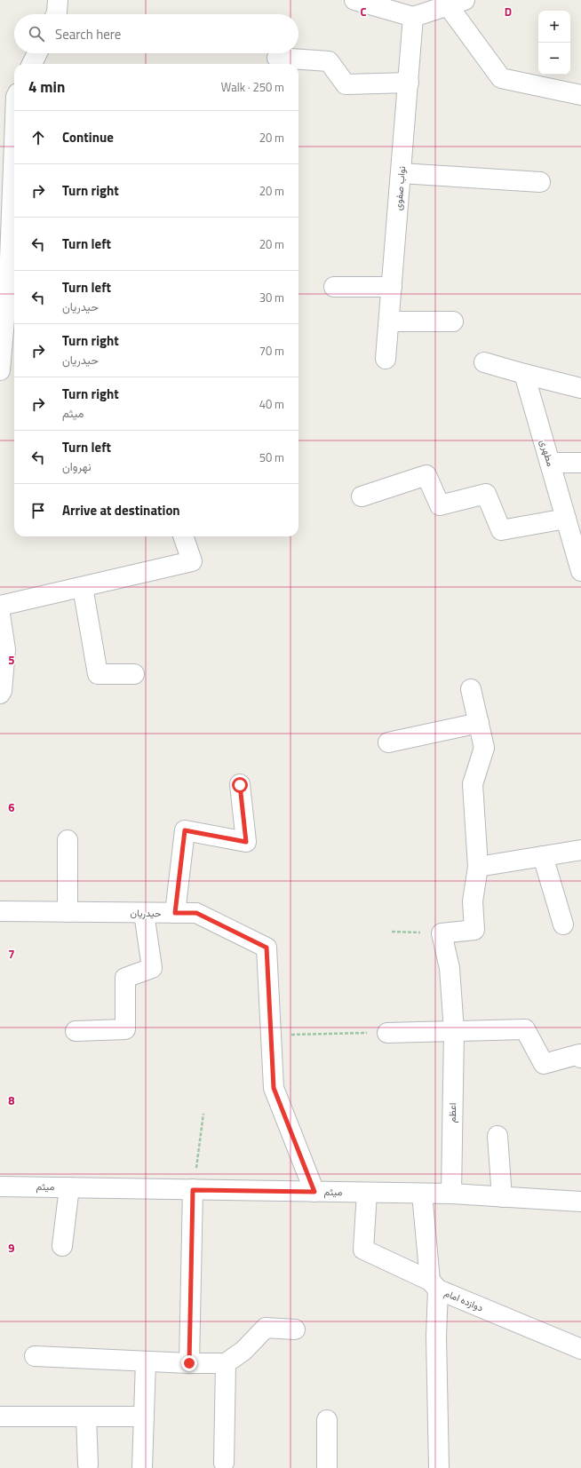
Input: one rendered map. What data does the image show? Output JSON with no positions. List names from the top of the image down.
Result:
{
  "streets": {
    "street": [
      "نواب صفوی",
      "مطهری",
      "حیدریان",
      "اعظم",
      "میثم",
      "دوازده امام"
    ]
  },
  "crossings": [
    ["حیدریان", "میثم"],
    ["اعظم", "میثم"],
    ["میثم", "دوازده امام"]
  ],
  "page": {
    "map_buttons": ["+", "−"],
    "search": "Search here",
    "heading": ["4 min", "Walk · 250 m"],
    "list": [
      ["Continue", "20 m"],
      ["Turn right", "20 m"],
      ["Turn left", "20 m"],
      ["Turn left", "حیدریان", "30 m"],
      ["Turn right", "حیدریان", "70 m"],
      ["Turn right", "میثم", "40 m"],
      ["Turn left", "نهروان", "50 m"],
      "Arrive at destination"
    ]
  },
  "grid": {
    "columns": ["C", "D"],
    "rows": [
      "5",
      "6",
      "7",
      "8",
      "9"
    ]
  }
}
